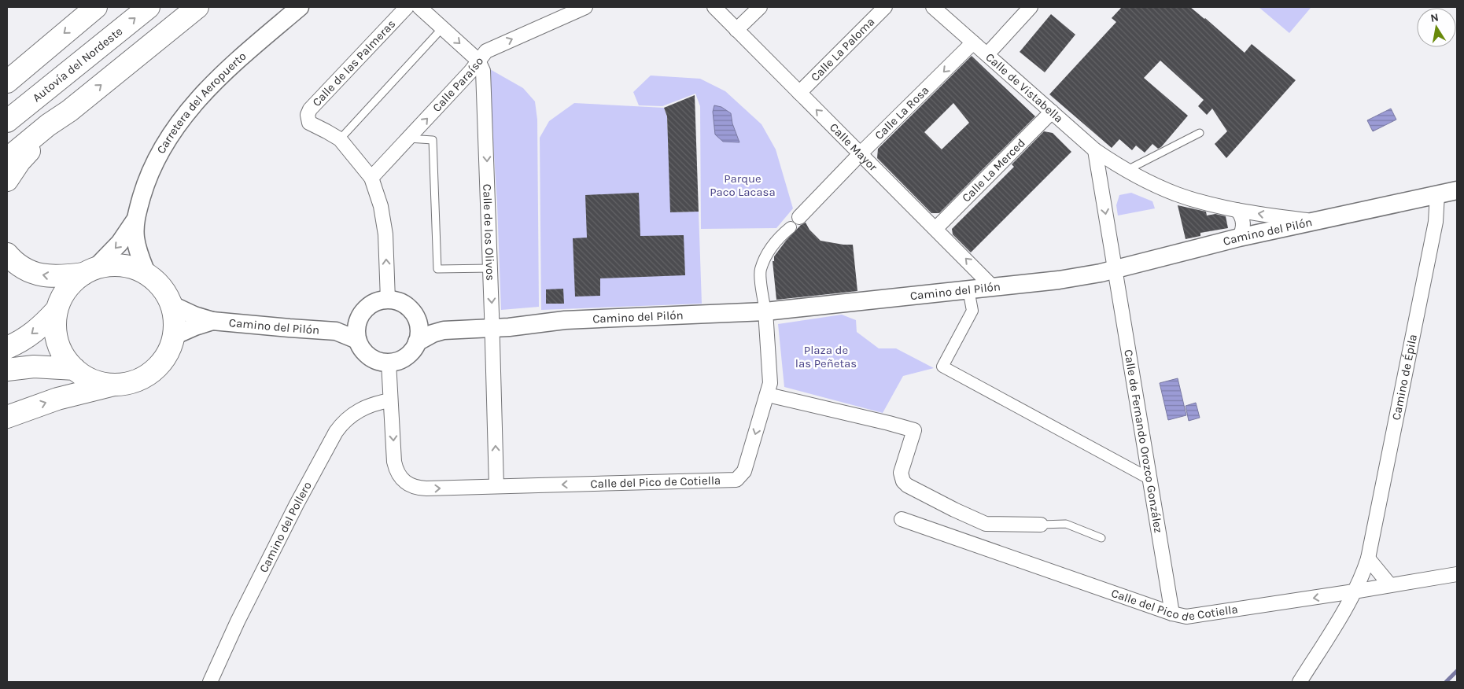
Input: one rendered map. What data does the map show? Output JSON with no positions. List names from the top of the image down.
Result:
{
  "streets": {
    "highway": ["Autovía del Nordeste"],
    "street": [
      "Calle La Paloma",
      "Calle de las Palmeras",
      "Calle Paraíso",
      "Calle de Vistabella",
      "Carretera del Aeropuerto",
      "Calle La Rosa",
      "Calle Mayor",
      "Calle La Merced",
      "Camino del Pilón",
      "Calle de los Olivos",
      "Camino de Épila",
      "Calle de Fernando Orozco González",
      "Calle del Pico de Cotiella",
      "Camino del Pollero"
    ]
  },
  "crossings": [
    ["Calle La Paloma", "Calle Mayor"],
    ["Calle Paraíso", "Calle de los Olivos"],
    ["Calle de Vistabella", "Calle La Rosa"],
    ["Calle de Vistabella", "Calle La Merced"],
    ["Calle de Vistabella", "Camino del Pilón"],
    ["Calle de Vistabella", "Calle de Fernando Orozco González"],
    ["Carretera del Aeropuerto", "Camino del Pilón"],
    ["Calle La Rosa", "Calle Mayor"],
    ["Calle La Rosa", "Camino del Pilón"],
    ["Calle La Rosa", "Calle del Pico de Cotiella"],
    ["Calle Mayor", "Calle La Merced"],
    ["Calle Mayor", "Camino del Pilón"],
    ["Camino del Pilón", "Calle de los Olivos"],
    ["Camino del Pilón", "Camino de Épila"],
    ["Camino del Pilón", "Calle de Fernando Orozco González"],
    ["Camino del Pilón", "Calle del Pico de Cotiella"],
    ["Calle de los Olivos", "Calle del Pico de Cotiella"],
    ["Camino de Épila", "Calle del Pico de Cotiella"],
    ["Calle de Fernando Orozco González", "Calle del Pico de Cotiella"],
    ["Calle del Pico de Cotiella", "Camino del Pollero"]
  ],
  "one_way": ["Calle Paraíso", "Calle La Rosa", "Calle Mayor"],
  "parks": ["Parque Paco Lacasa", "Plaza de las Peñetas"],
  "north": "top"
}
